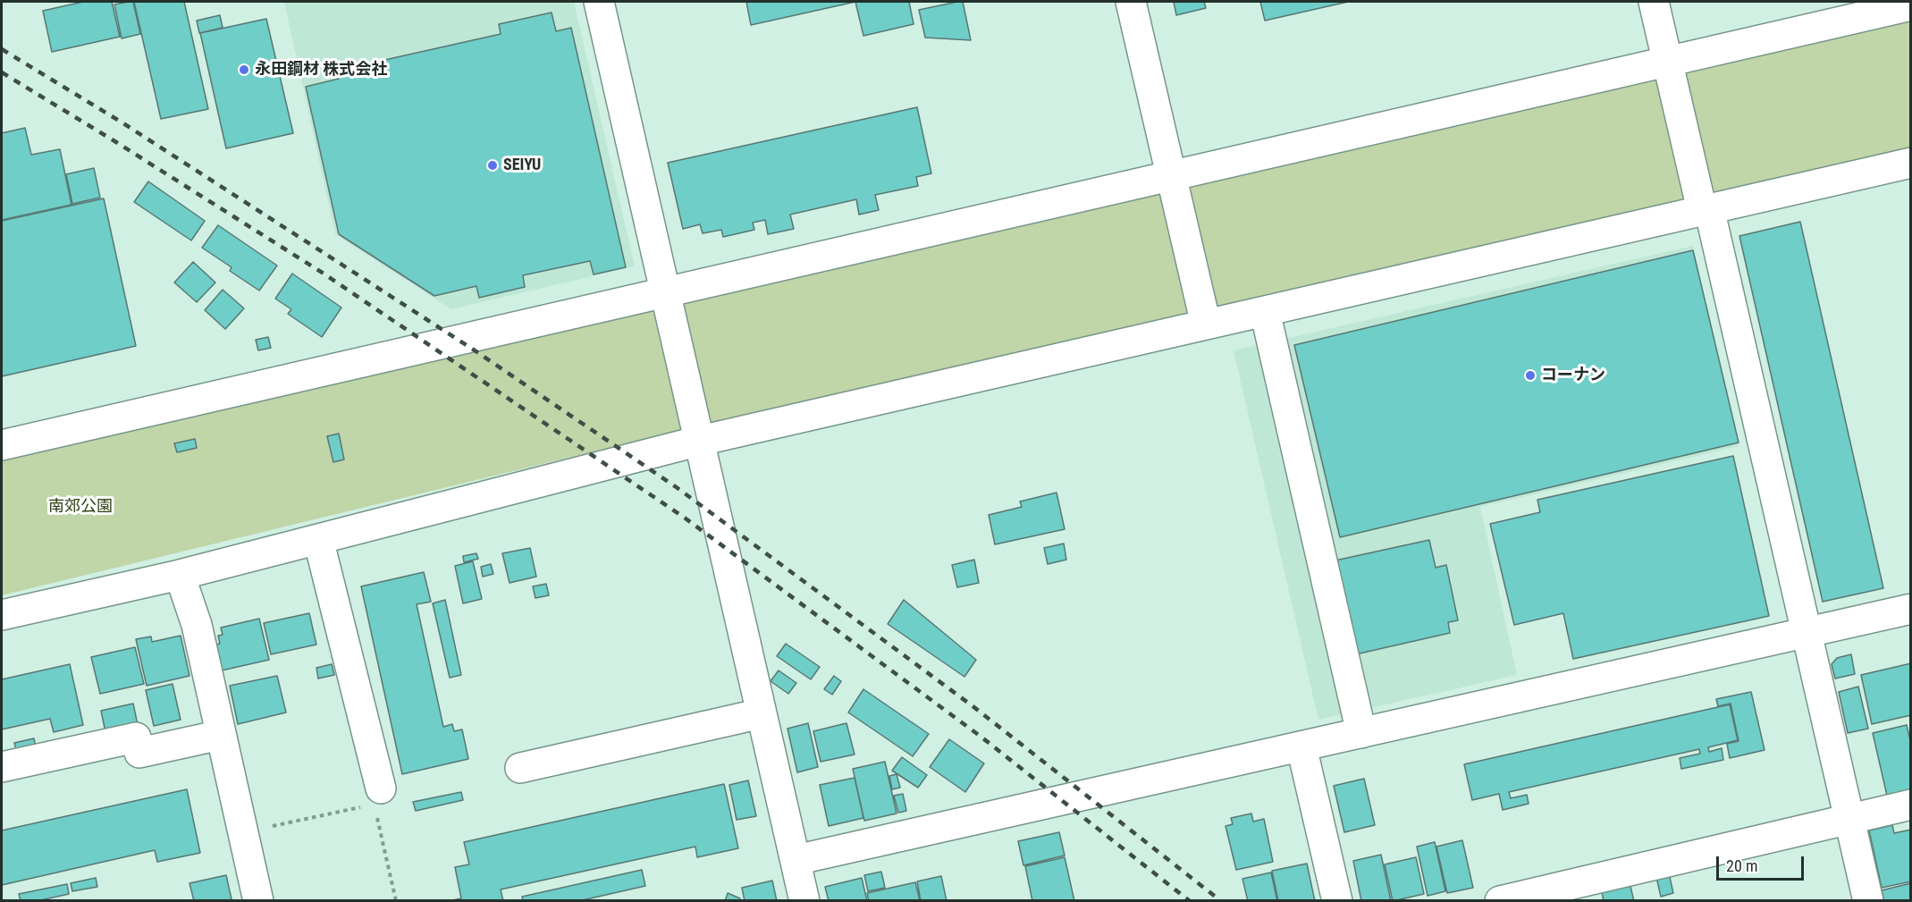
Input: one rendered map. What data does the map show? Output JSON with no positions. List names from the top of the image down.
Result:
{
  "parks": ["南郊公園"],
  "places": ["永田鋼材 株式会社", "SEIYU", "コーナン"],
  "scale_bar": "20 m"
}
